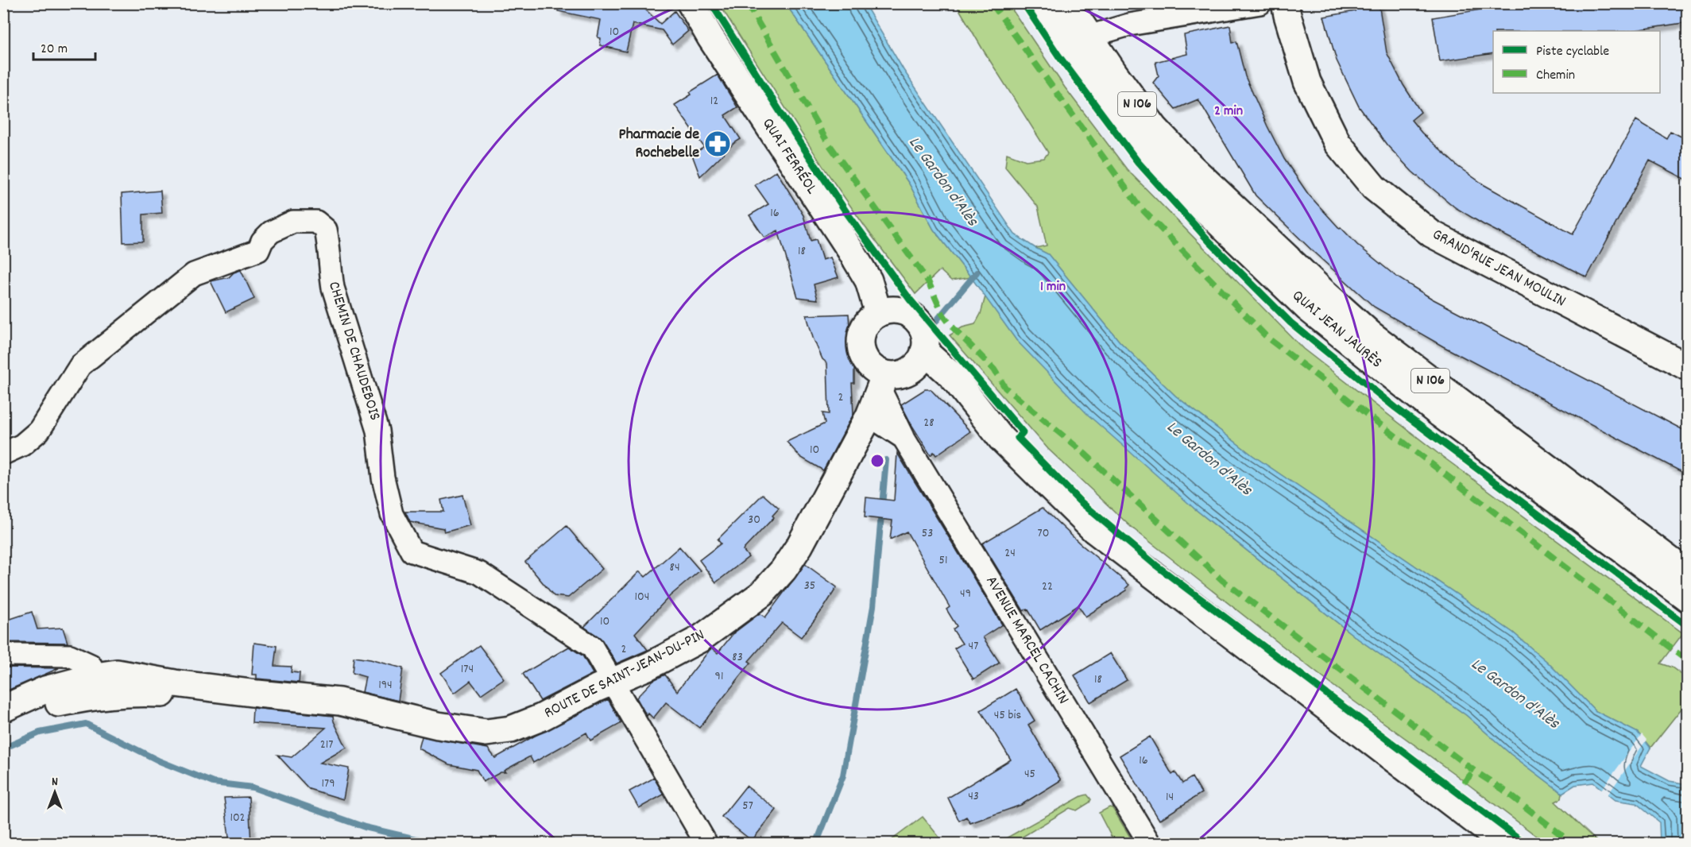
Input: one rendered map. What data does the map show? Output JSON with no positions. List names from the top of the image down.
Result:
{
  "streets": {
    "main road": [
      "N 106",
      "QUAI FERRÉOL",
      "GRAND'RUE JEAN MOULIN",
      "QUAI JEAN JAURÈS",
      "ROUTE DE SAINT-JEAN-DU-PIN"
    ],
    "street": ["CHEMIN DE CHAUDEBOIS", "AVENUE MARCEL CACHIN"]
  },
  "crossings": [
    ["QUAI FERRÉOL", "AVENUE MARCEL CACHIN"],
    ["QUAI FERRÉOL", "ROUTE DE SAINT-JEAN-DU-PIN"],
    ["CHEMIN DE CHAUDEBOIS", "ROUTE DE SAINT-JEAN-DU-PIN"],
    ["AVENUE MARCEL CACHIN", "ROUTE DE SAINT-JEAN-DU-PIN"]
  ],
  "water": ["Le Gardon d'Alès"],
  "places": {
    "pharmacy": ["Pharmacie de Rochebelle"]
  },
  "house_numbers": [
    "10",
    "12",
    "16",
    "18",
    "2",
    "28",
    "10",
    "30",
    "53",
    "70",
    "24",
    "51",
    "84",
    "35",
    "22",
    "49",
    "104",
    "10",
    "47",
    "2",
    "83",
    "174",
    "91",
    "18",
    "194",
    "45 bis",
    "217",
    "16",
    "45",
    "179",
    "43",
    "14",
    "57",
    "102"
  ],
  "legend": ["Piste cyclable", "Chemin"],
  "scale_bar": "20 m",
  "north": "top",
  "rings": ["2 min", "1 min"]
}
